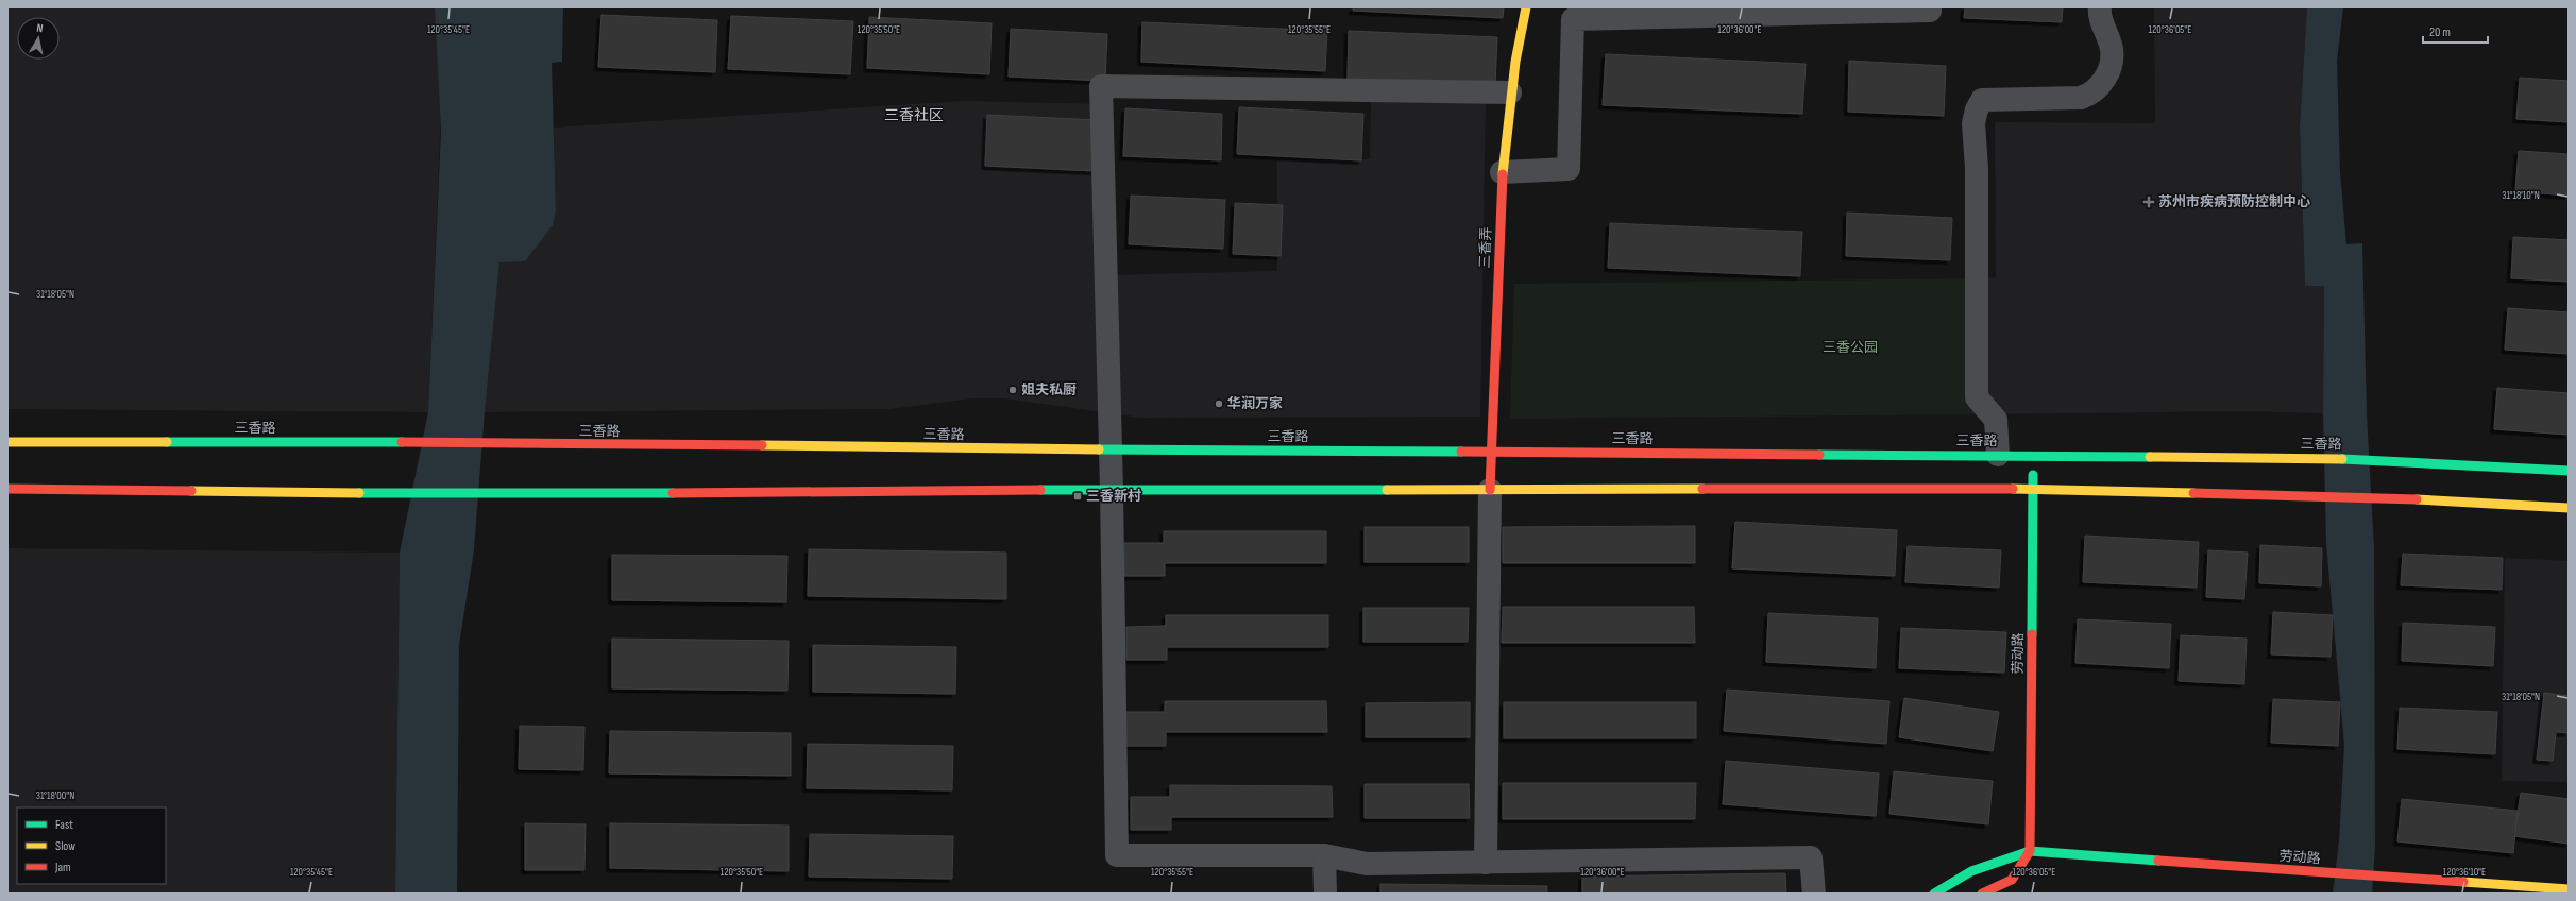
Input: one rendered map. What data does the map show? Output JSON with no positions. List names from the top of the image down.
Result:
{
  "streets": {
    "main road": ["三香弄", "三香路", "劳动路"]
  },
  "crossings": [
    ["三香弄", "三香路"],
    ["三香路", "劳动路"]
  ],
  "districts": ["三香社区"],
  "parks": ["三香公园"],
  "places": {
    "health": ["苏州市疾病预防控制中心"],
    "other": ["姐夫私厨", "华润万家"],
    "transit": ["三香新村"]
  },
  "legend": ["Fast", "Slow", "Jam"],
  "scale_bar": "20 m",
  "north": "top",
  "coordinates": [
    "120°35'45\"E",
    "120°35'55\"E",
    "120°36'00\"E",
    "120°35'50\"E",
    "120°36'05\"E",
    "31°18'10\"N",
    "31°18'05\"N",
    "31°18'00\"N",
    "120°36'10\"E"
  ]
}
